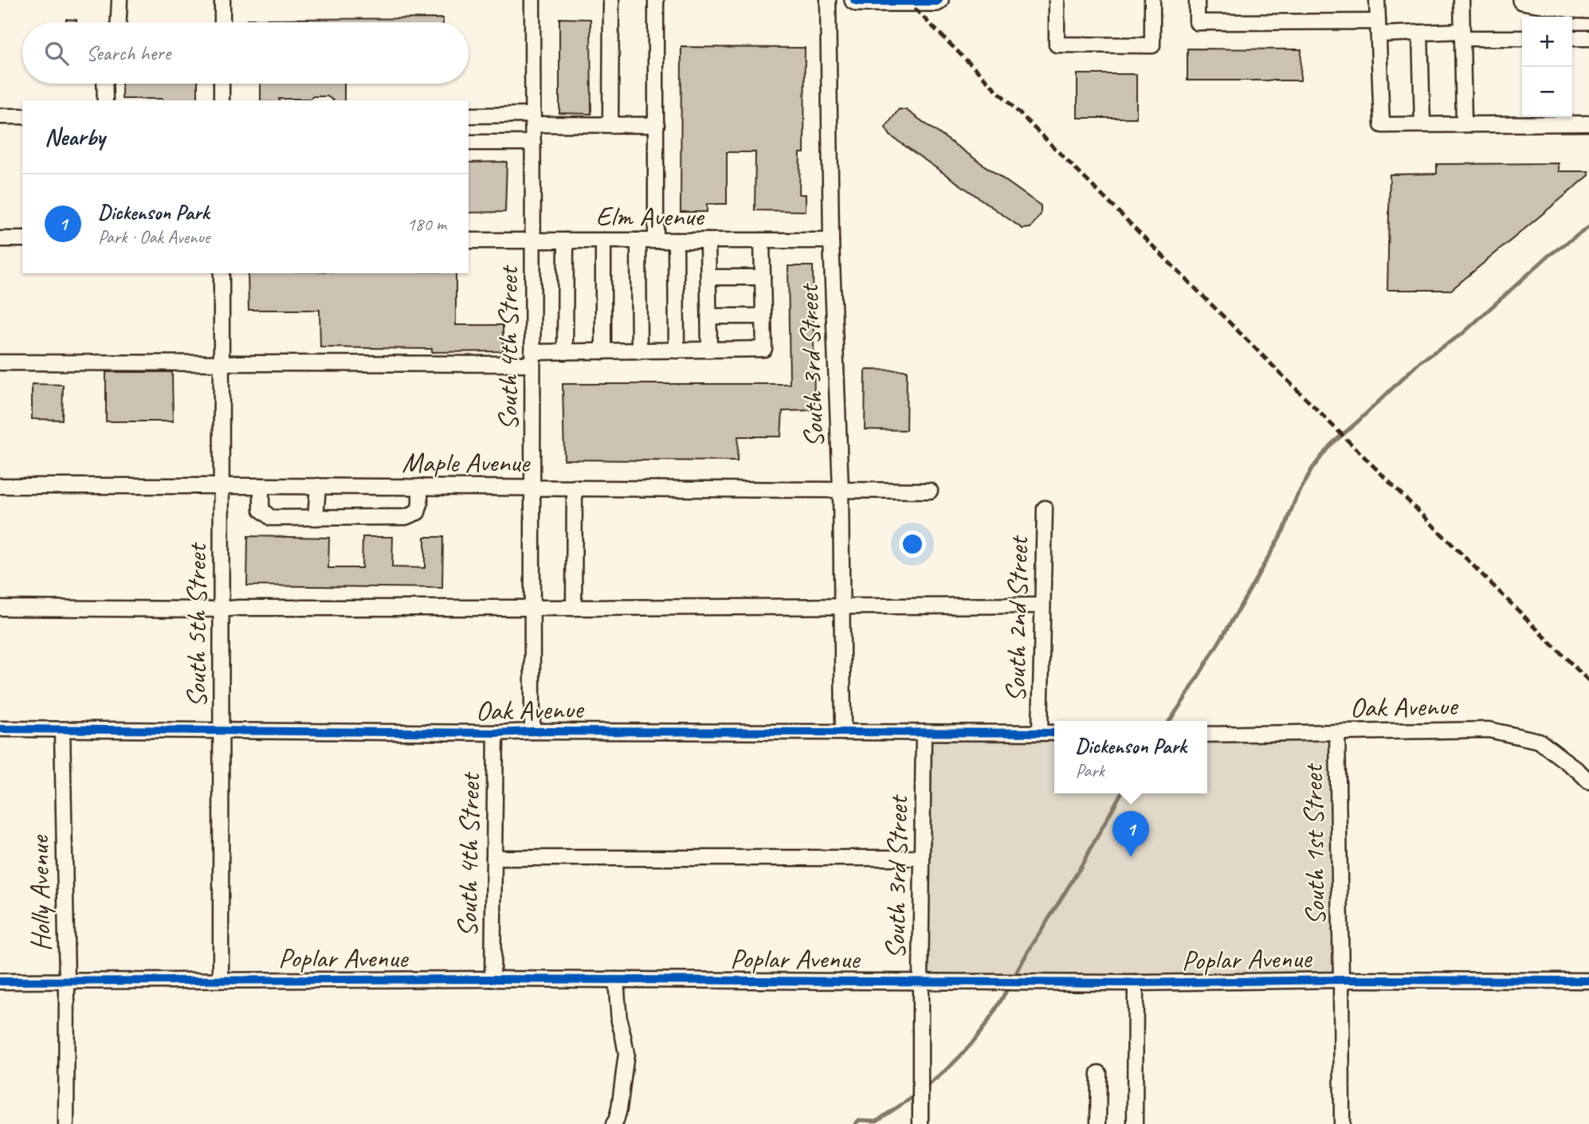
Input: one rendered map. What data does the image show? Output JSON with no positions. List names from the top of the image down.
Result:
{
  "streets": {
    "street": [
      "Elm Avenue",
      "South 4th Street",
      "South 3rd Street",
      "Maple Avenue",
      "South 2nd Street",
      "South 5th Street",
      "Oak Avenue",
      "South 1st Street",
      "Holly Avenue",
      "Poplar Avenue"
    ]
  },
  "crossings": [
    ["Elm Avenue", "South 4th Street"],
    ["Elm Avenue", "South 3rd Street"],
    ["South 4th Street", "Maple Avenue"],
    ["South 4th Street", "Oak Avenue"],
    ["South 4th Street", "Poplar Avenue"],
    ["South 3rd Street", "Maple Avenue"],
    ["South 3rd Street", "Oak Avenue"],
    ["South 3rd Street", "Poplar Avenue"],
    ["Maple Avenue", "South 5th Street"],
    ["South 2nd Street", "Oak Avenue"],
    ["South 5th Street", "Oak Avenue"],
    ["South 5th Street", "Poplar Avenue"],
    ["Oak Avenue", "South 1st Street"],
    ["Oak Avenue", "Holly Avenue"],
    ["South 1st Street", "Poplar Avenue"],
    ["Holly Avenue", "Poplar Avenue"]
  ],
  "page": {
    "map_buttons": ["+", "−"],
    "search": "Search here",
    "heading": "Nearby",
    "list": [
      {
        "mark": "1",
        "name": "Dickenson Park",
        "note": "Park · Oak Avenue",
        "value": "180 m"
      }
    ],
    "popup": ["Dickenson Park", "Park"],
    "pins": "1"
  }
}
